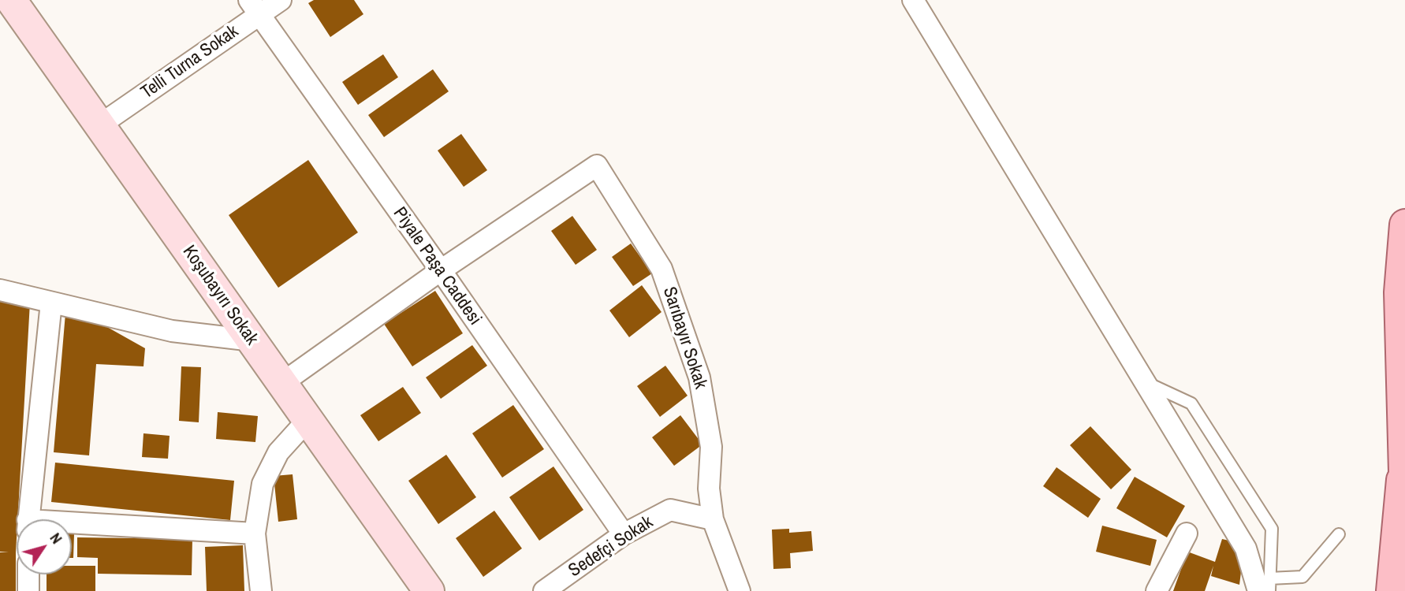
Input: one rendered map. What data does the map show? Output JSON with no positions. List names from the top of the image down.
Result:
{
  "streets": {
    "street": [
      "Telli Turna Sokak",
      "Piyale Paşa Caddesi",
      "Koşubayırı Sokak",
      "Sarıbayır Sokak",
      "Sedefçi Sokak"
    ]
  },
  "crossings": [
    ["Telli Turna Sokak", "Piyale Paşa Caddesi"],
    ["Telli Turna Sokak", "Koşubayırı Sokak"],
    ["Piyale Paşa Caddesi", "Sarıbayır Sokak"],
    ["Piyale Paşa Caddesi", "Sedefçi Sokak"],
    ["Sarıbayır Sokak", "Sedefçi Sokak"]
  ],
  "north": "top right"
}
